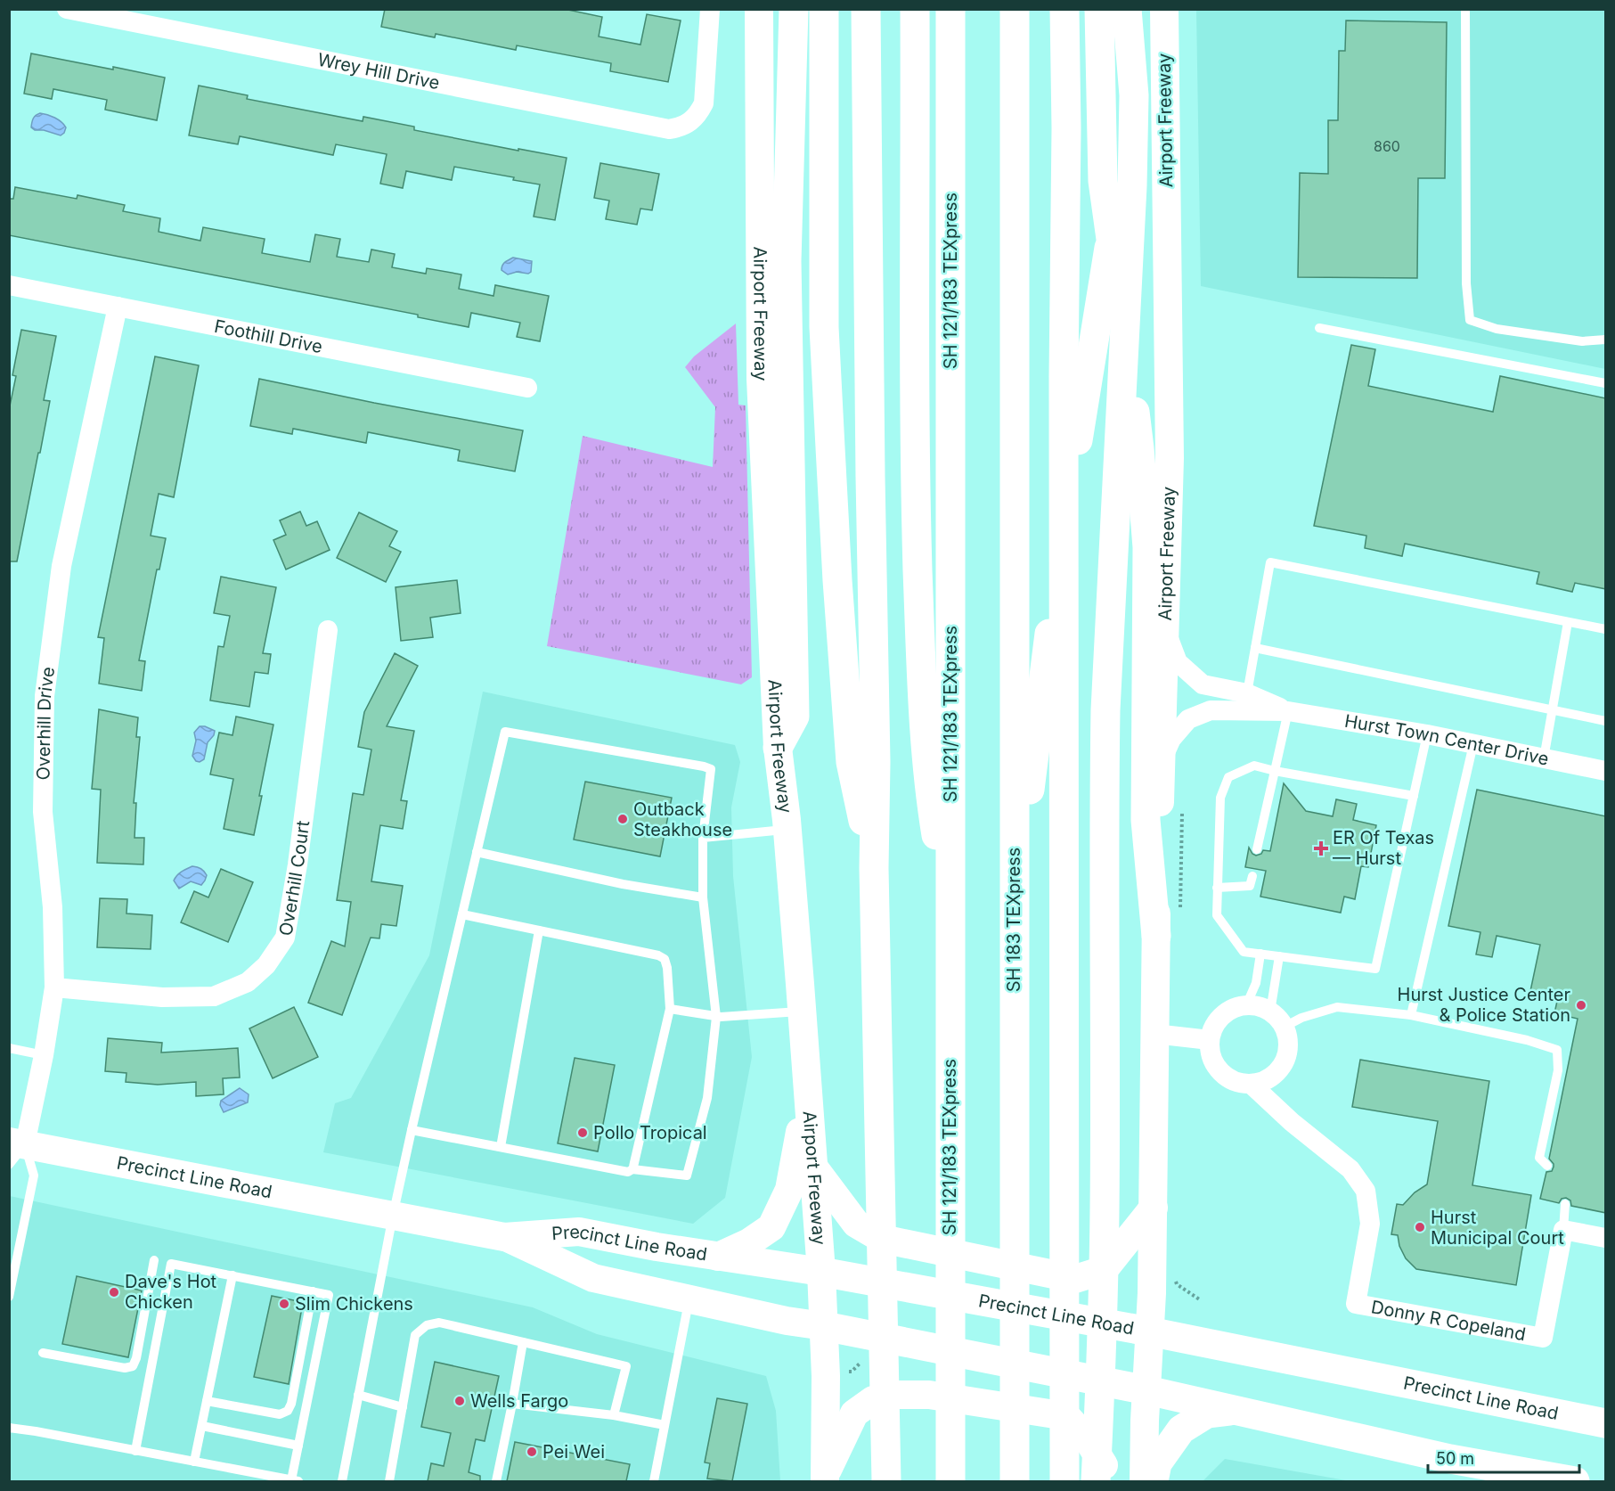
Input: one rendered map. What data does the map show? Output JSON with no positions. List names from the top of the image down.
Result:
{
  "streets": {
    "main road": [
      "Airport Freeway",
      "SH 121/183 TEXpress",
      "SH 183 TEXpress",
      "Precinct Line Road"
    ],
    "street": [
      "Wrey Hill Drive",
      "Foothill Drive",
      "Overhill Drive",
      "Hurst Town Center Drive",
      "Overhill Court",
      "Donny R Copeland"
    ]
  },
  "crossings": [
    ["Airport Freeway", "Hurst Town Center Drive"],
    ["Airport Freeway", "Precinct Line Road"],
    ["Foothill Drive", "Overhill Drive"],
    ["Overhill Drive", "Overhill Court"],
    ["Overhill Drive", "Precinct Line Road"]
  ],
  "places": {
    "other": [
      "Outback Steakhouse",
      "Hurst Justice Center & Police Station",
      "Pollo Tropical",
      "Hurst Municipal Court",
      "Dave's Hot Chicken",
      "Slim Chickens",
      "Wells Fargo",
      "Pei Wei"
    ],
    "health": ["ER Of Texas — Hurst"]
  },
  "house_numbers": ["860"],
  "scale_bar": "50 m"
}
